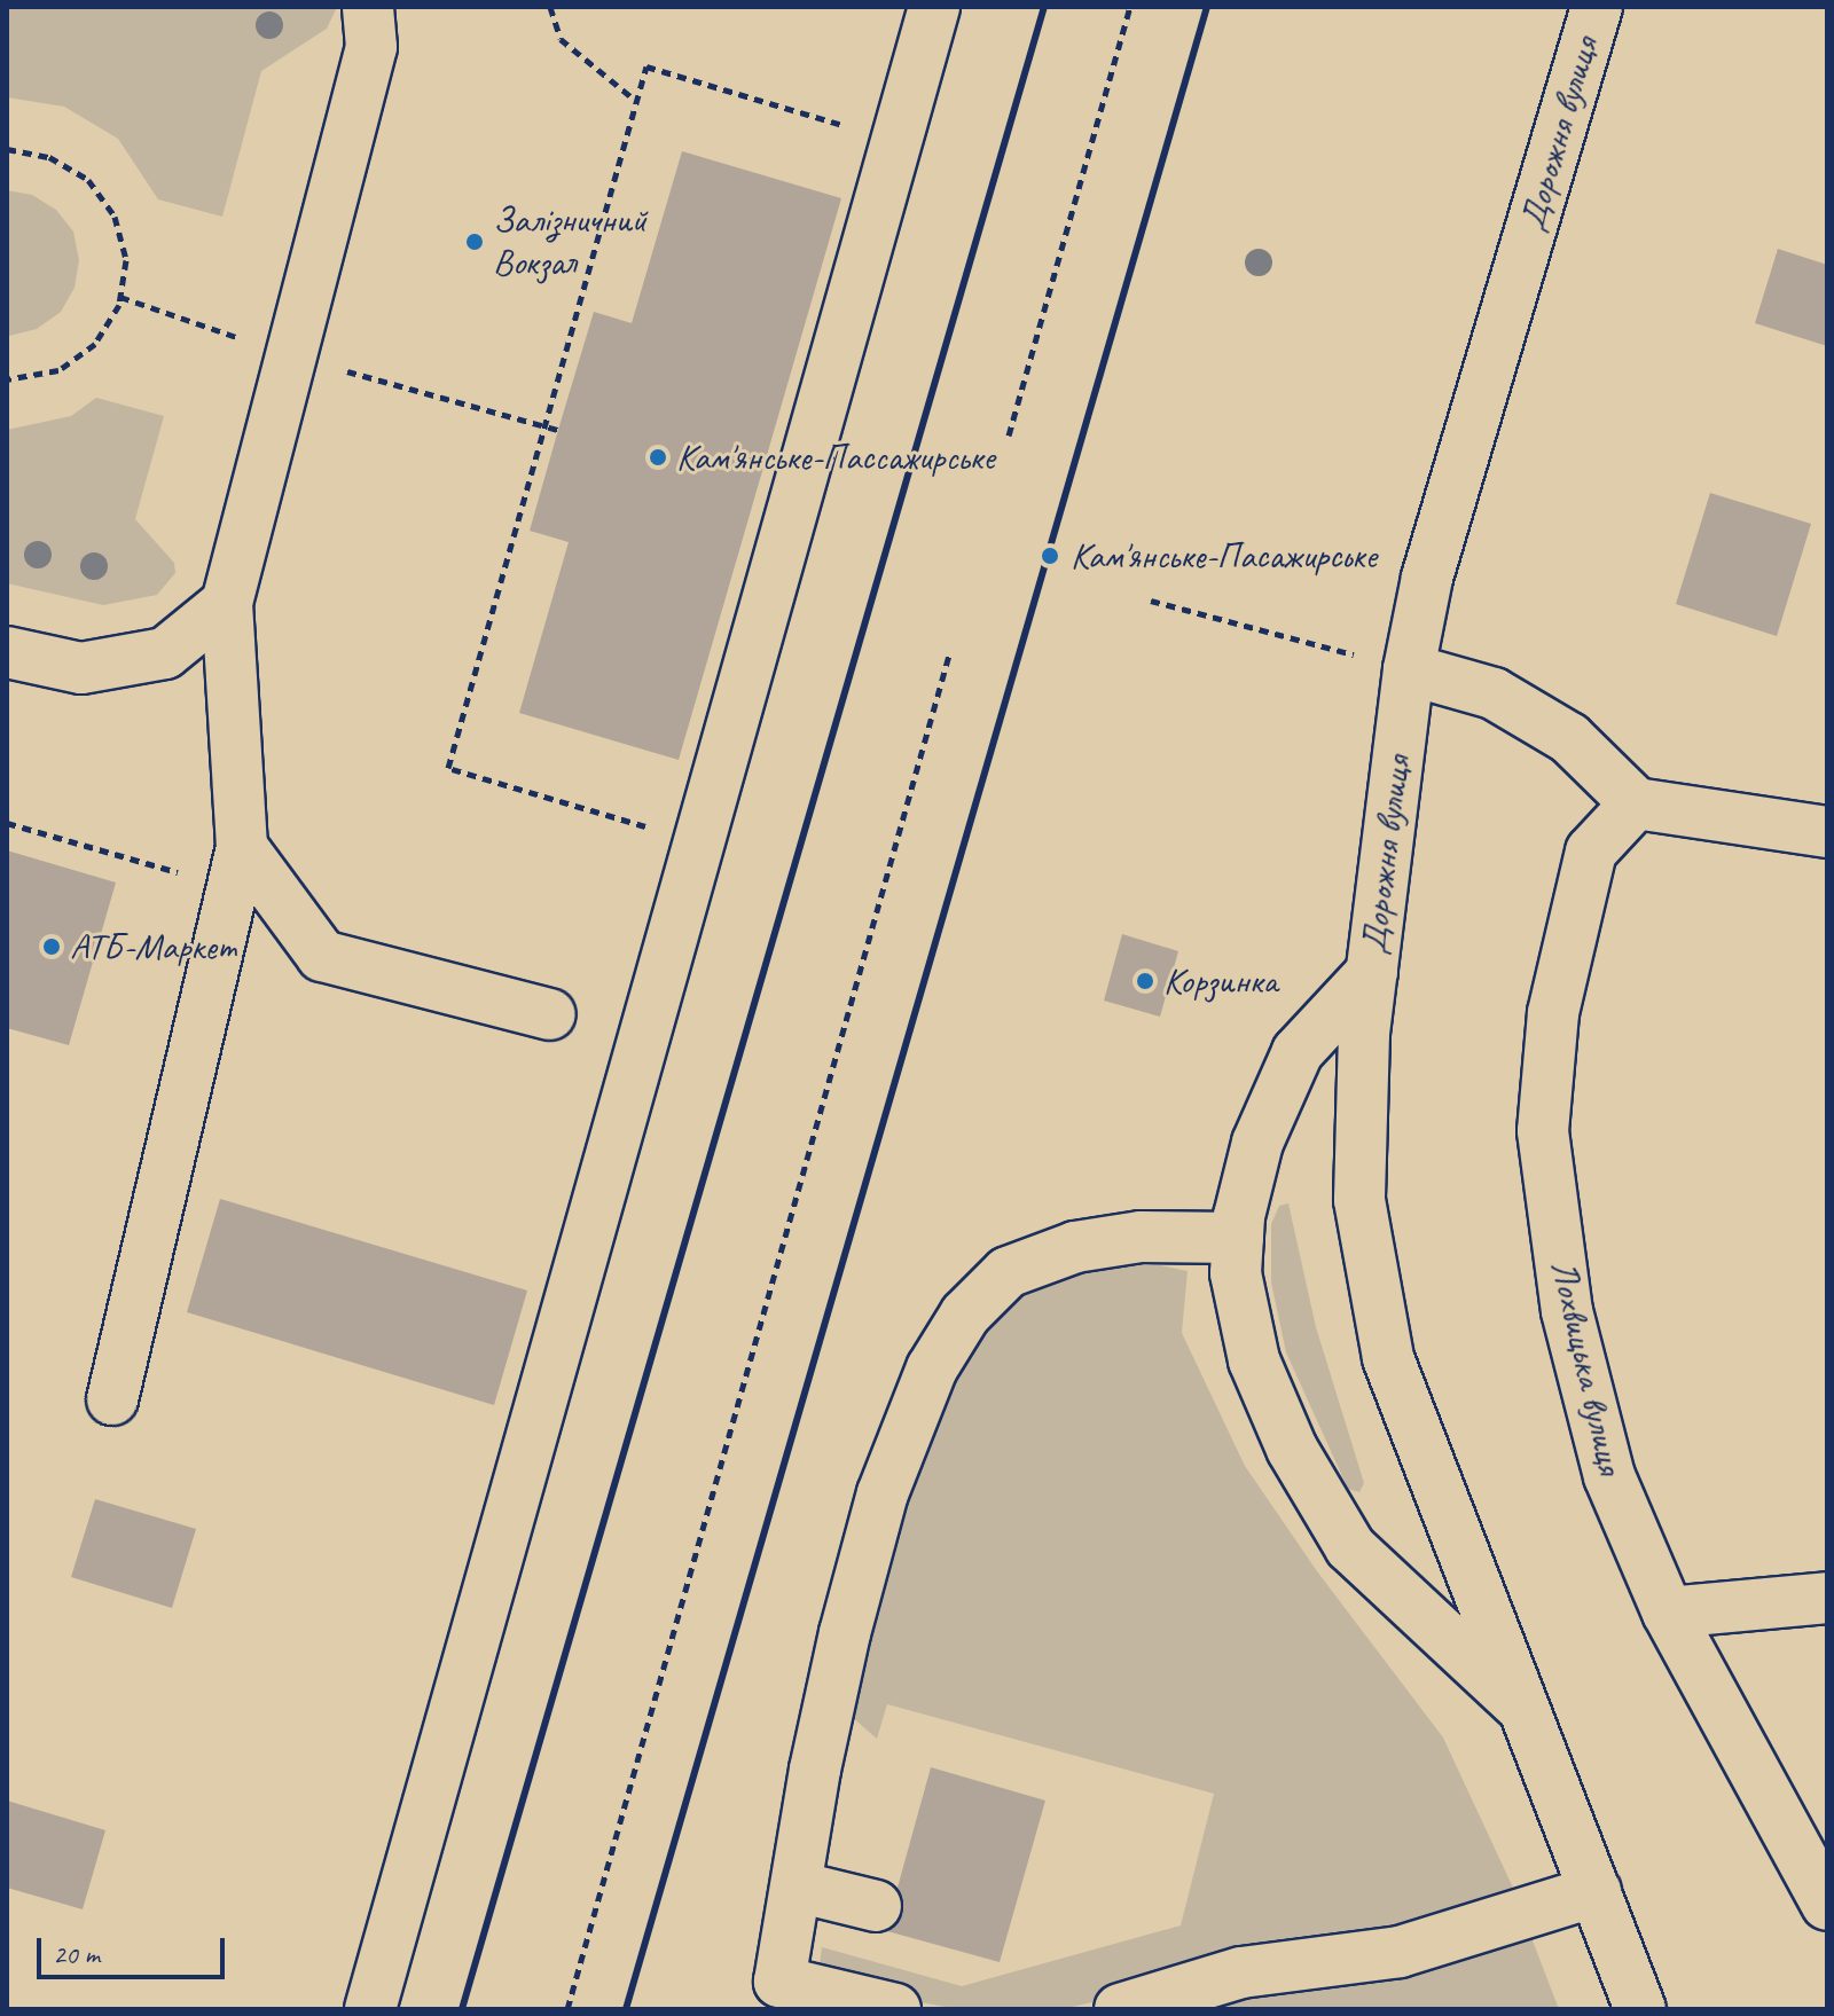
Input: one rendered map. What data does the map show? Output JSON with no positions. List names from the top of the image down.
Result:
{
  "streets": {
    "main road": ["Дорожня вулиця", "Лохвицька вулиця"]
  },
  "places": [
    "Залізничний Вокзал",
    "Кам'янське-Пассажирське",
    "Кам'янське-Пасажирське",
    "АТБ-Маркет",
    "Корзинка"
  ],
  "scale_bar": "20 m"
}
